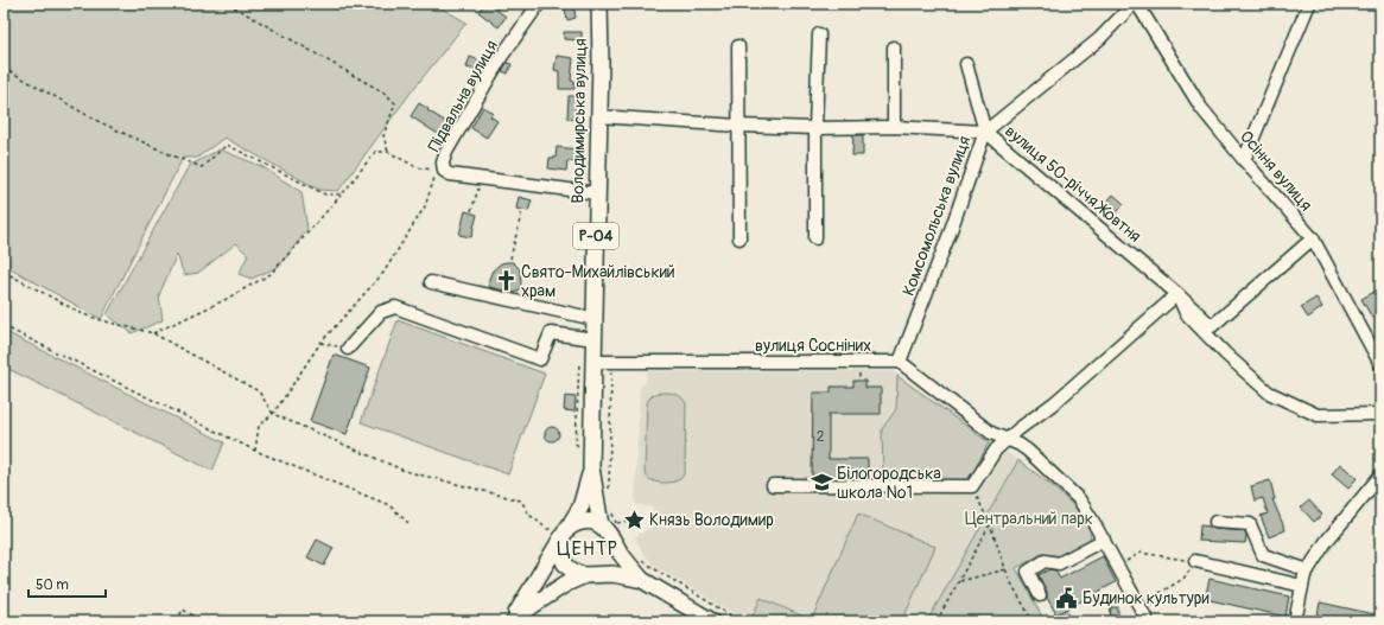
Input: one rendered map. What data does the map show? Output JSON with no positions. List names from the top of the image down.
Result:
{
  "streets": {
    "main road": ["Володимирська вулиця", "Р-04"],
    "street": [
      "Підвальна вулиця",
      "Осіння вулиця",
      "вулиця 50-річчя Жовтня",
      "Комсомольська вулиця",
      "вулиця Сосніних"
    ]
  },
  "crossings": [
    ["Підвальна вулиця", "Володимирська вулиця"],
    ["Володимирська вулиця", "вулиця 50-річчя Жовтня"],
    ["Володимирська вулиця", "Р-04"],
    ["Володимирська вулиця", "вулиця Сосніних"],
    ["Осіння вулиця", "Комсомольська вулиця"],
    ["вулиця 50-річчя Жовтня", "Комсомольська вулиця"],
    ["Комсомольська вулиця", "вулиця Сосніних"]
  ],
  "districts": ["ЦЕНТР"],
  "parks": ["Центральний парк"],
  "places": {
    "church": ["Свято-Михайлівський храм"],
    "school or university": ["Білогородська школа №1"],
    "place": ["Князь Володимир"],
    "public building": ["Будинок культури"]
  },
  "house_numbers": ["2"],
  "scale_bar": "50 m"
}
